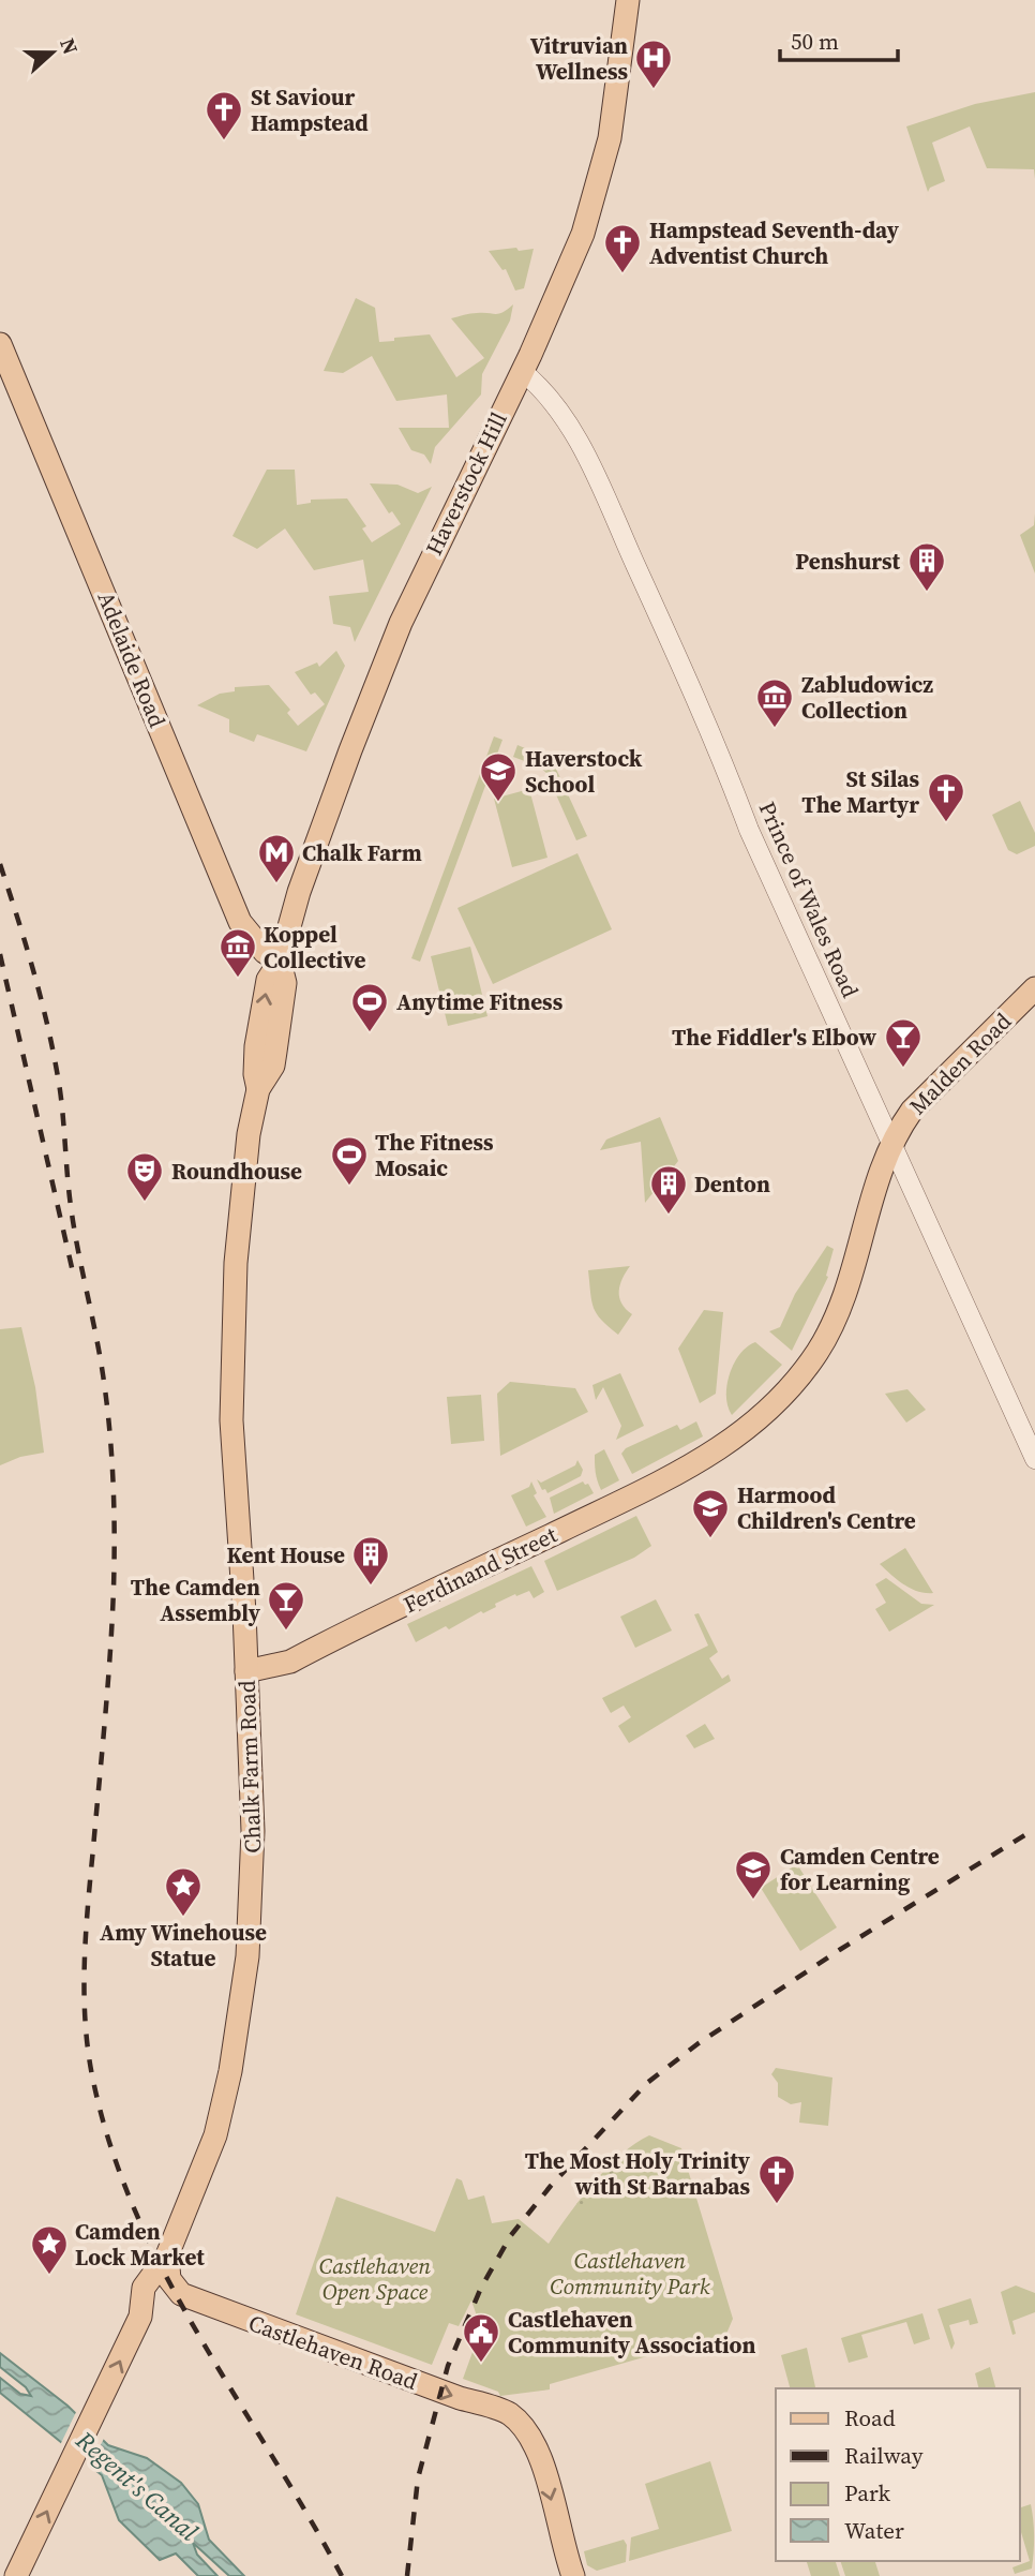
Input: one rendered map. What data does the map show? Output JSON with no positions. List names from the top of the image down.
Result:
{
  "streets": {
    "main road": [
      "Haverstock Hill",
      "Adelaide Road",
      "Malden Road",
      "Ferdinand Street",
      "Chalk Farm Road",
      "Castlehaven Road"
    ],
    "street": ["Prince of Wales Road"]
  },
  "crossings": [
    ["Haverstock Hill", "Adelaide Road"],
    ["Haverstock Hill", "Prince of Wales Road"],
    ["Haverstock Hill", "Chalk Farm Road"],
    ["Prince of Wales Road", "Malden Road"],
    ["Malden Road", "Ferdinand Street"],
    ["Ferdinand Street", "Chalk Farm Road"]
  ],
  "one_way": ["Castlehaven Road"],
  "water": ["Regent's Canal"],
  "parks": ["Castlehaven Community Park", "Castlehaven Open Space"],
  "places": {
    "hospital": ["Vitruvian Wellness"],
    "church": [
      "St Saviour Hampstead",
      "Hampstead Seventh-day Adventist Church",
      "St Silas The Martyr",
      "The Most Holy Trinity with St Barnabas"
    ],
    "building": ["Penshurst", "Denton", "Kent House"],
    "museum": ["Zabludowicz Collection", "Koppel Collective"],
    "school or university": ["Haverstock School", "Harmood Children's Centre", "Camden Centre for Learning"],
    "metro station": ["Chalk Farm"],
    "sports": ["Anytime Fitness", "The Fitness Mosaic"],
    "bar": ["The Fiddler's Elbow", "The Camden Assembly"],
    "theatre": ["Roundhouse"],
    "place": ["Amy Winehouse Statue", "Camden Lock Market"],
    "public building": ["Castlehaven Community Association"]
  },
  "legend": [
    "Road",
    "Railway",
    "Park",
    "Water"
  ],
  "scale_bar": "50 m",
  "north": "right"
}
